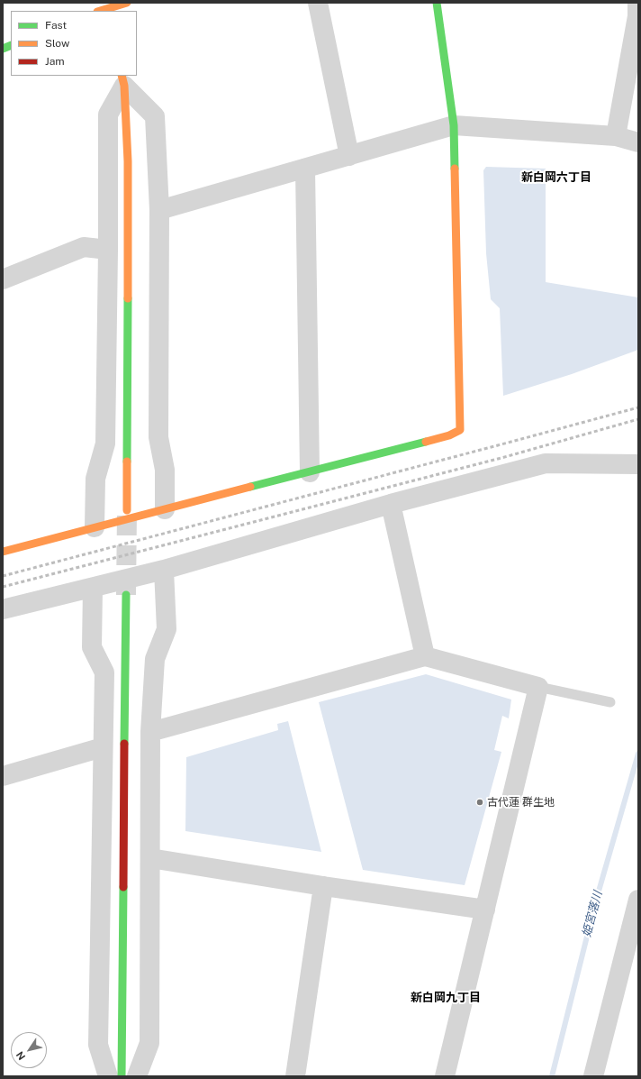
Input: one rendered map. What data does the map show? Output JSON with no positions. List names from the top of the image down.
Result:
{
  "districts": ["新白岡六丁目", "新白岡九丁目"],
  "water": ["姫宮落川"],
  "places": ["古代蓮 群生地"],
  "legend": ["Fast", "Slow", "Jam"],
  "north": "bottom left"
}
